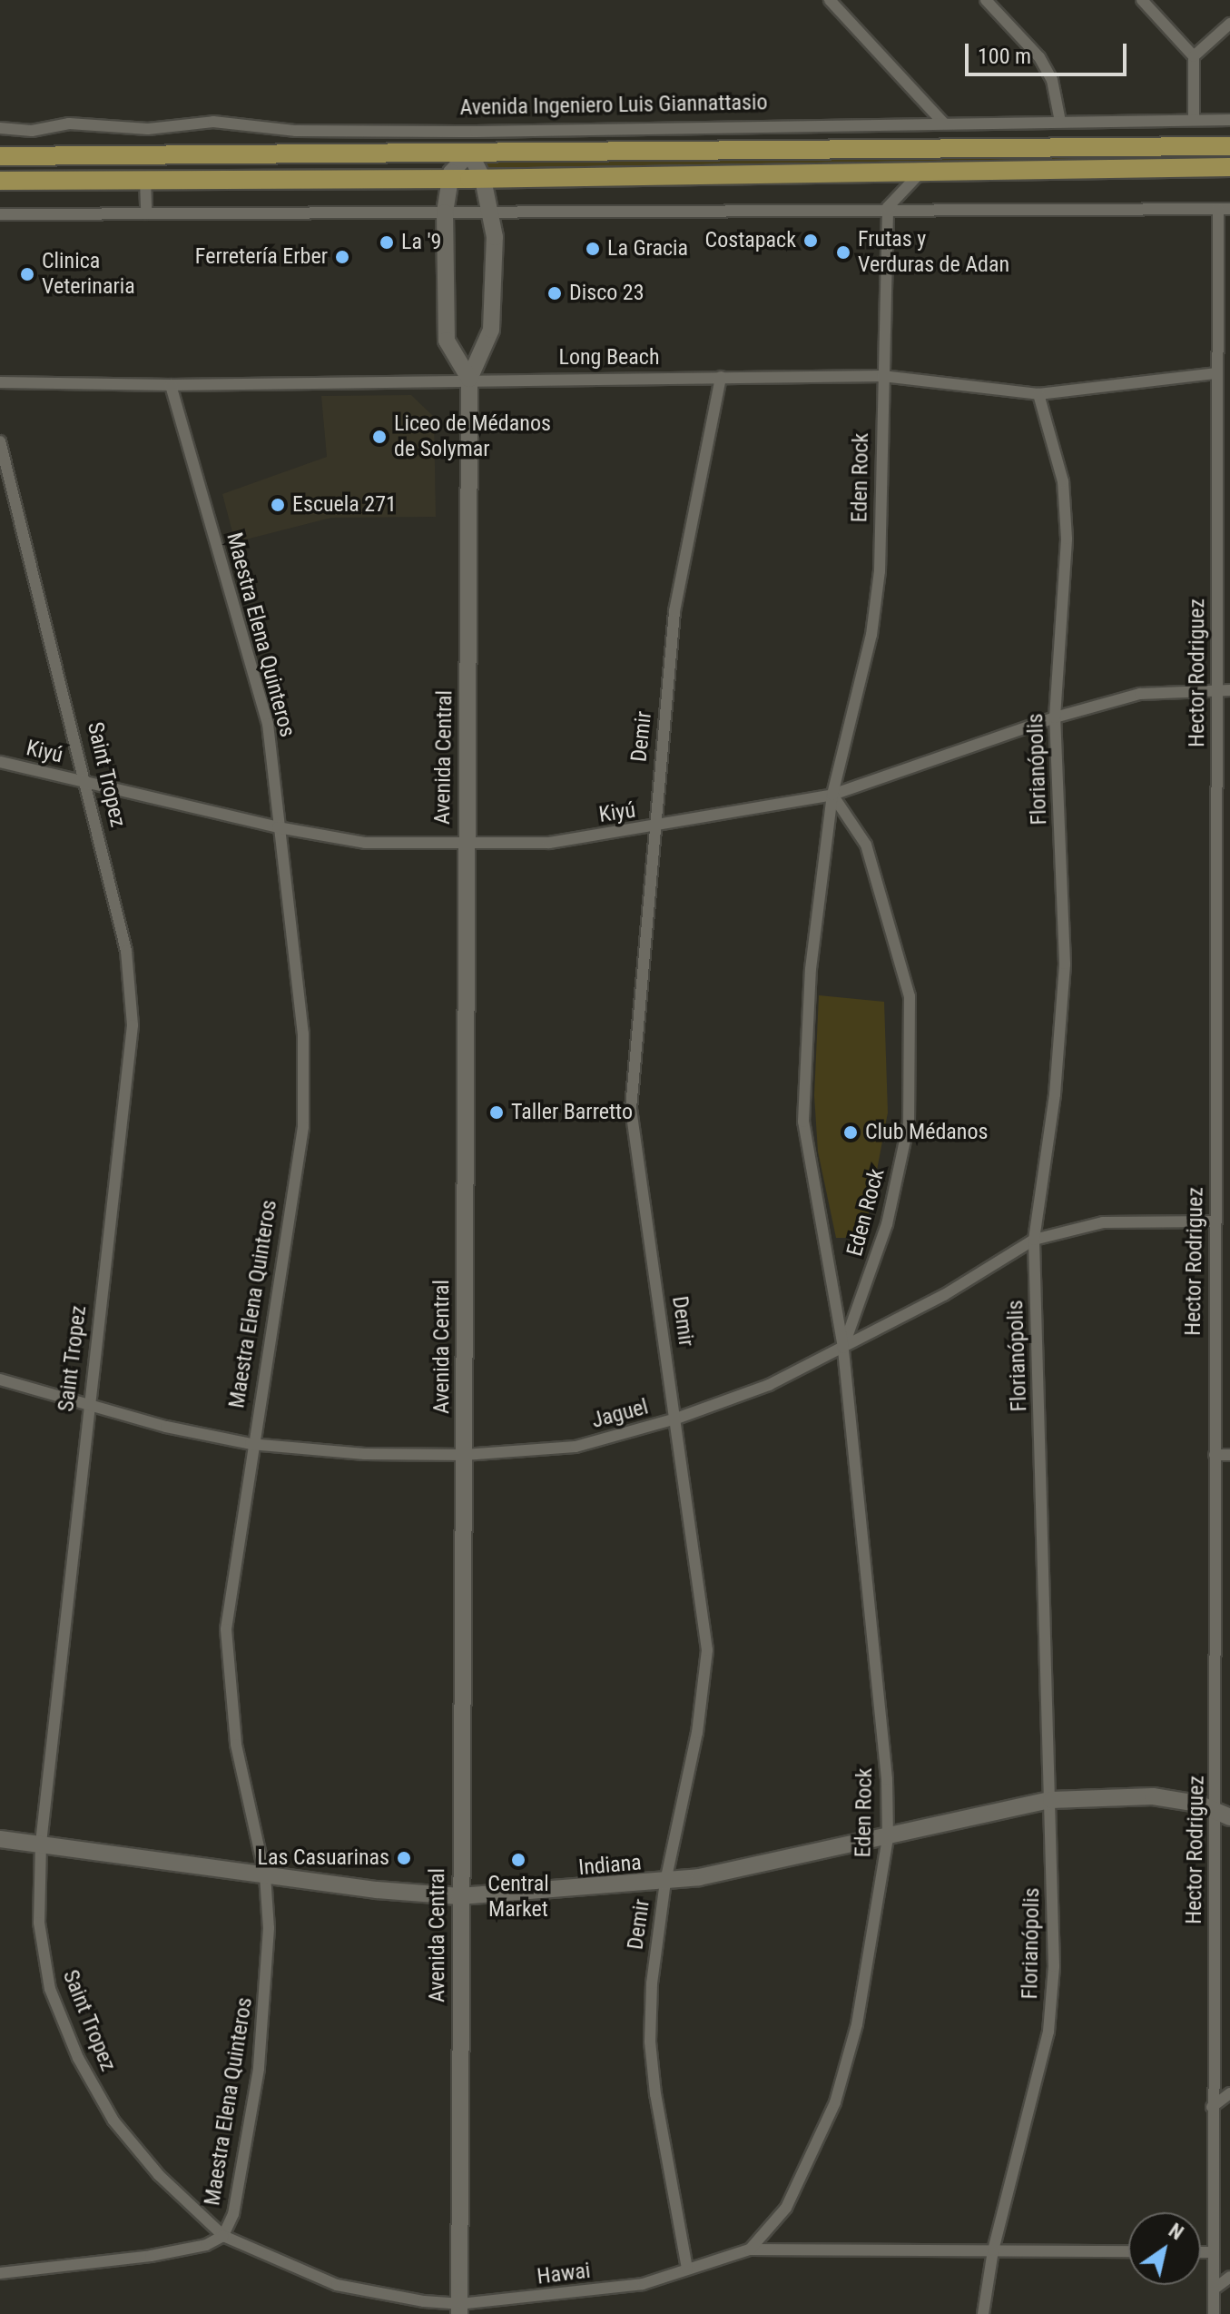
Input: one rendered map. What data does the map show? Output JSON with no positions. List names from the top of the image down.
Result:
{
  "streets": {
    "main road": ["Avenida Ingeniero Luis Giannattasio"],
    "street": [
      "Long Beach",
      "Eden Rock",
      "Maestra Elena Quinteros",
      "Hector Rodriguez",
      "Demir",
      "Kiyú",
      "Avenida Central",
      "Florianópolis",
      "Saint Tropez",
      "Jaguel",
      "Indiana",
      "Hawai"
    ]
  },
  "crossings": [
    ["Avenida Ingeniero Luis Giannattasio", "Avenida Central"],
    ["Long Beach", "Eden Rock"],
    ["Long Beach", "Maestra Elena Quinteros"],
    ["Long Beach", "Hector Rodriguez"],
    ["Long Beach", "Demir"],
    ["Long Beach", "Avenida Central"],
    ["Long Beach", "Florianópolis"],
    ["Eden Rock", "Kiyú"],
    ["Eden Rock", "Jaguel"],
    ["Eden Rock", "Indiana"],
    ["Eden Rock", "Hawai"],
    ["Maestra Elena Quinteros", "Kiyú"],
    ["Maestra Elena Quinteros", "Saint Tropez"],
    ["Maestra Elena Quinteros", "Jaguel"],
    ["Maestra Elena Quinteros", "Indiana"],
    ["Maestra Elena Quinteros", "Hawai"],
    ["Hector Rodriguez", "Kiyú"],
    ["Hector Rodriguez", "Jaguel"],
    ["Hector Rodriguez", "Indiana"],
    ["Demir", "Kiyú"],
    ["Demir", "Jaguel"],
    ["Demir", "Indiana"],
    ["Demir", "Hawai"],
    ["Kiyú", "Avenida Central"],
    ["Kiyú", "Florianópolis"],
    ["Kiyú", "Saint Tropez"],
    ["Avenida Central", "Jaguel"],
    ["Avenida Central", "Indiana"],
    ["Avenida Central", "Hawai"],
    ["Florianópolis", "Jaguel"],
    ["Florianópolis", "Indiana"],
    ["Florianópolis", "Hawai"],
    ["Saint Tropez", "Jaguel"],
    ["Saint Tropez", "Indiana"],
    ["Saint Tropez", "Hawai"]
  ],
  "places": [
    "Costapack",
    "La '9",
    "La Gracia",
    "Frutas y Verduras de Adan",
    "Ferretería Erber",
    "Clinica Veterinaria",
    "Disco 23",
    "Liceo de Médanos de Solymar",
    "Escuela 271",
    "Taller Barretto",
    "Club Médanos",
    "Las Casuarinas",
    "Central Market"
  ],
  "scale_bar": "100 m",
  "north": "top right"
}
